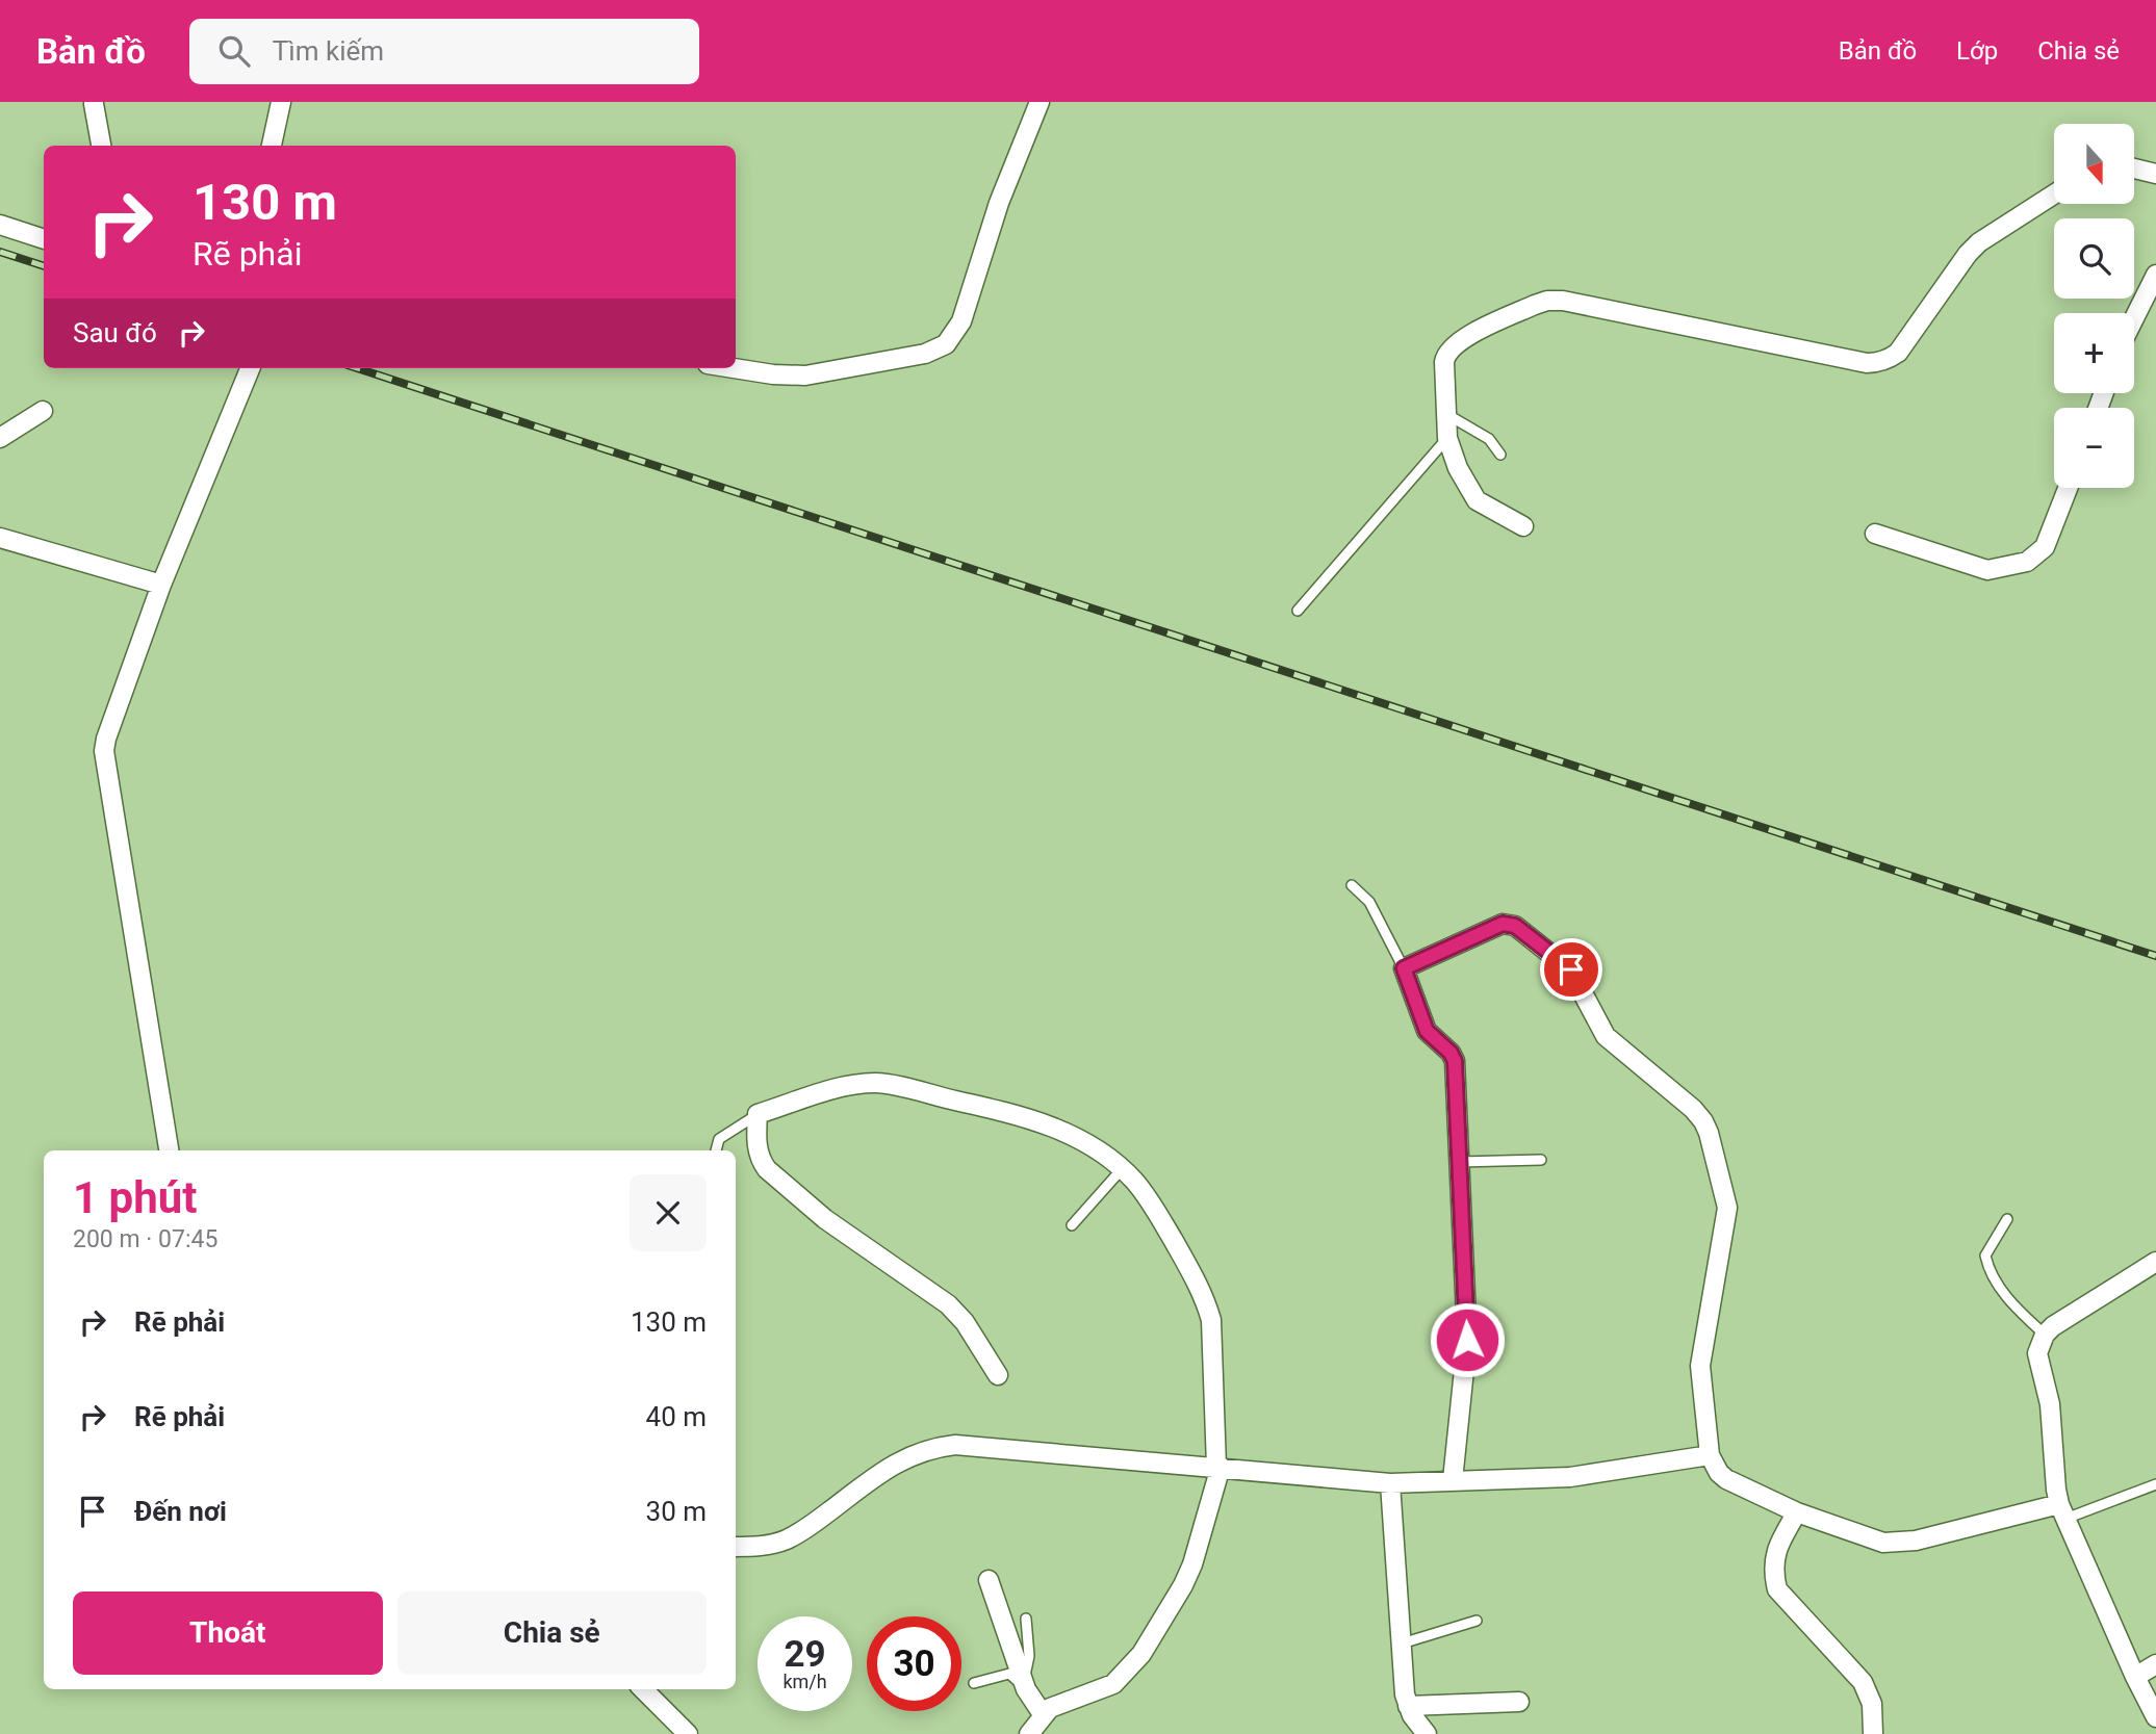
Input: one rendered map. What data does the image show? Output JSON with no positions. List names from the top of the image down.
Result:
{
  "north": "bottom",
  "page": {
    "header": "Bản đồ",
    "search": "Tìm kiếm",
    "nav": ["Bản đồ", "Lớp", "Chia sẻ"],
    "map_buttons": ["+", "−"],
    "turn": ["130 m", "Rẽ phải"],
    "then": "Sau đó",
    "heading": ["1 phút", "200 m · 07:45"],
    "list": [
      {
        "name": "Rẽ phải",
        "value": "130 m"
      },
      {
        "name": "Rẽ phải",
        "value": "40 m"
      },
      {
        "name": "Đến nơi",
        "value": "30 m"
      }
    ],
    "buttons": ["Thoát", "Chia sẻ"],
    "speed": "29 km/h",
    "limit": "30"
  }
}
